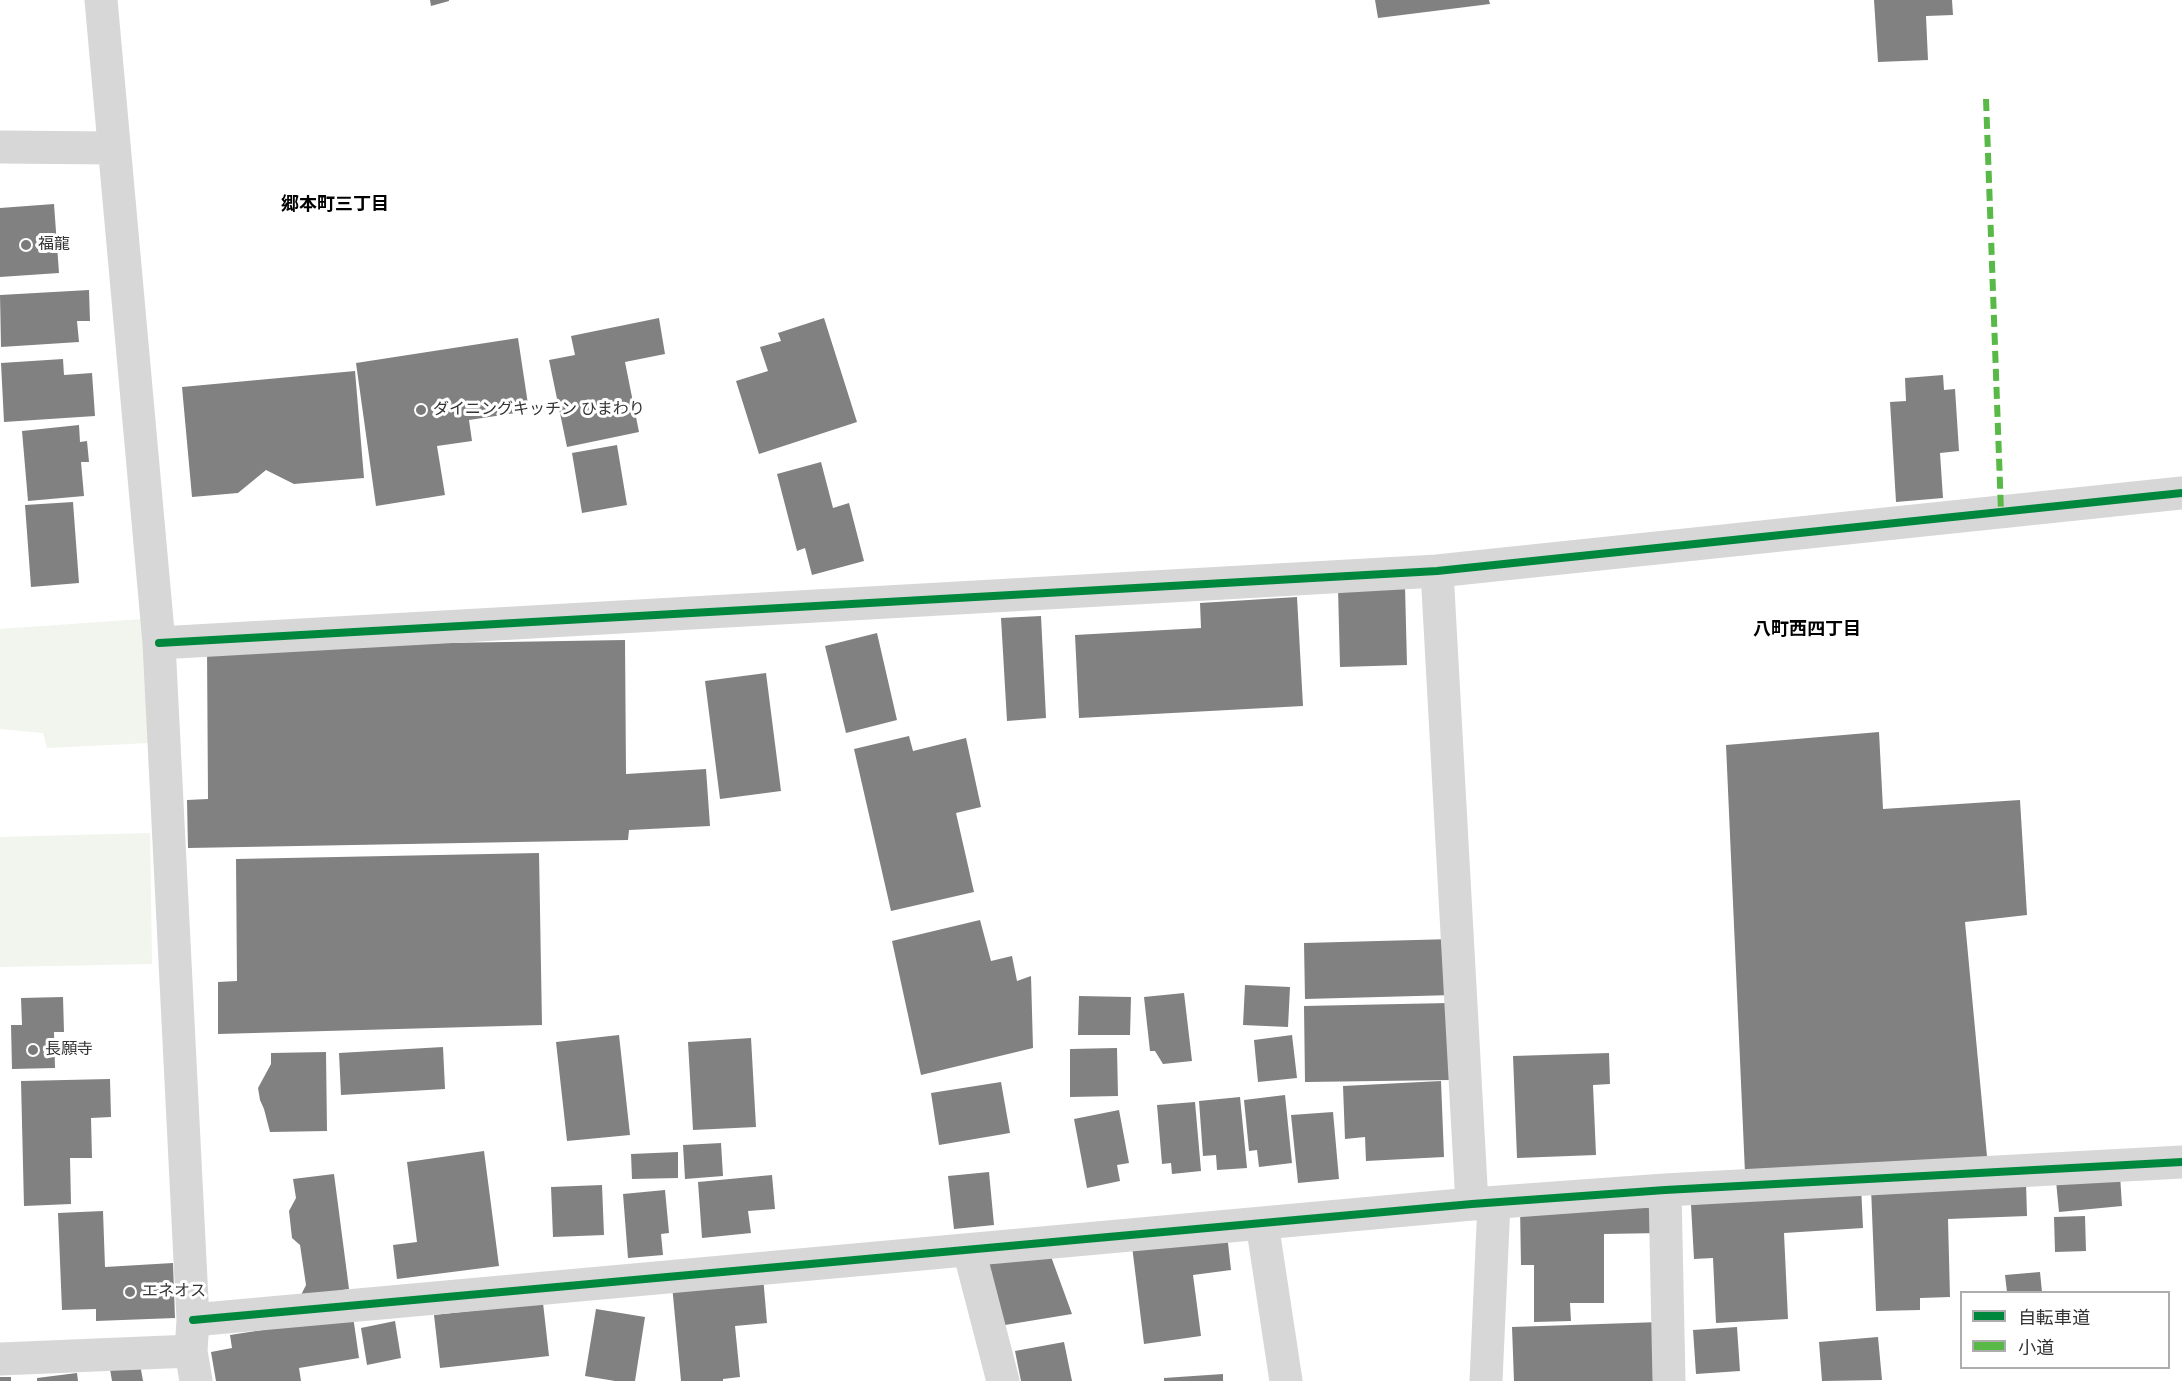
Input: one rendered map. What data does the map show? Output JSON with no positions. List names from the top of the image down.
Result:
{
  "districts": ["郷本町三丁目", "八町西四丁目"],
  "places": [
    "福龍",
    "ダイニングキッチン ひまわり",
    "長願寺",
    "エネオス"
  ],
  "legend": ["自転車道", "小道"]
}
